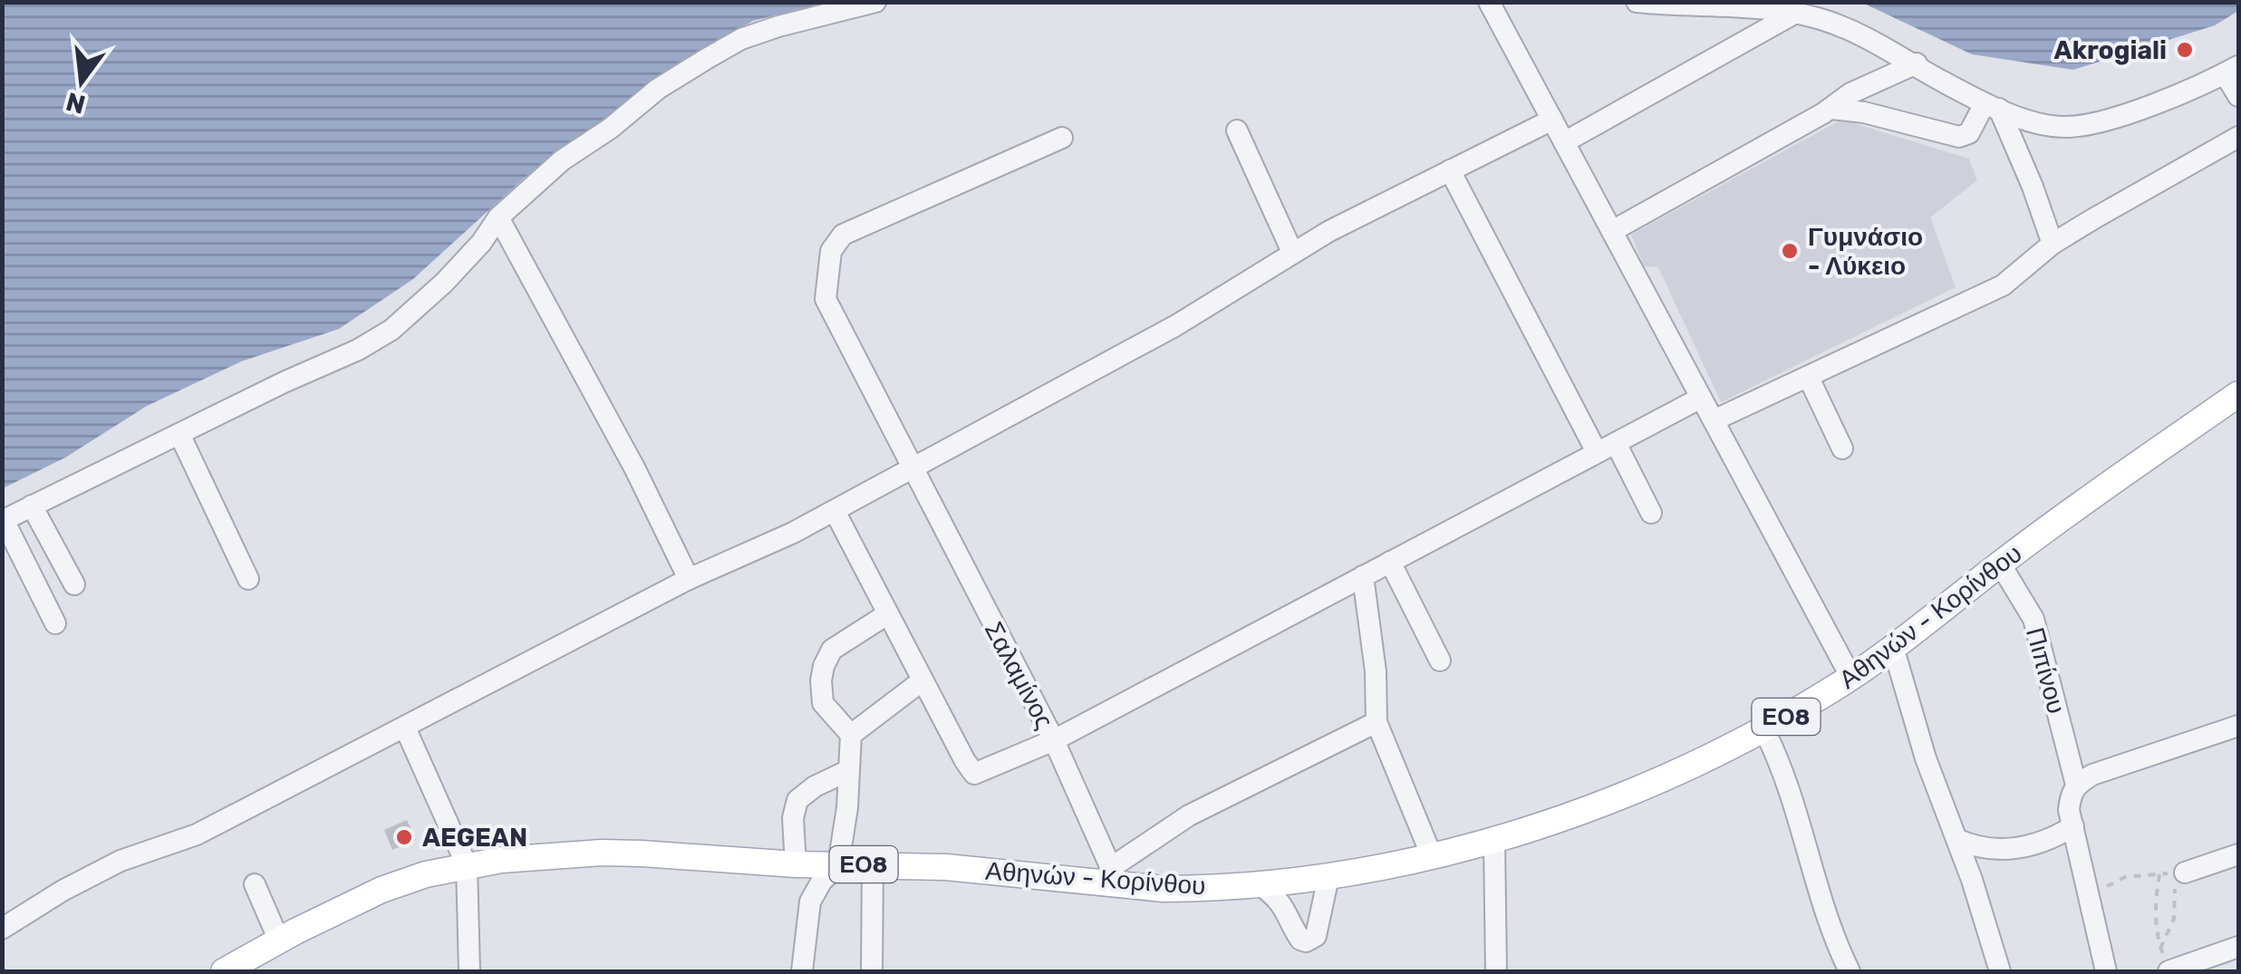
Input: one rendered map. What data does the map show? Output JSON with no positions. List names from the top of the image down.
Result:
{
  "streets": {
    "main road": ["Αθηνών - Κορίνθου", "ΕΟ8"],
    "street": ["Πιπίνου", "Σαλαμίνος"]
  },
  "crossings": [
    ["Αθηνών - Κορίνθου", "Πιπίνου"],
    ["Αθηνών - Κορίνθου", "Σαλαμίνος"]
  ],
  "places": ["Akrogiali", "Γυμνάσιο - Λύκειο", "AEGEAN"],
  "north": "bottom"
}
